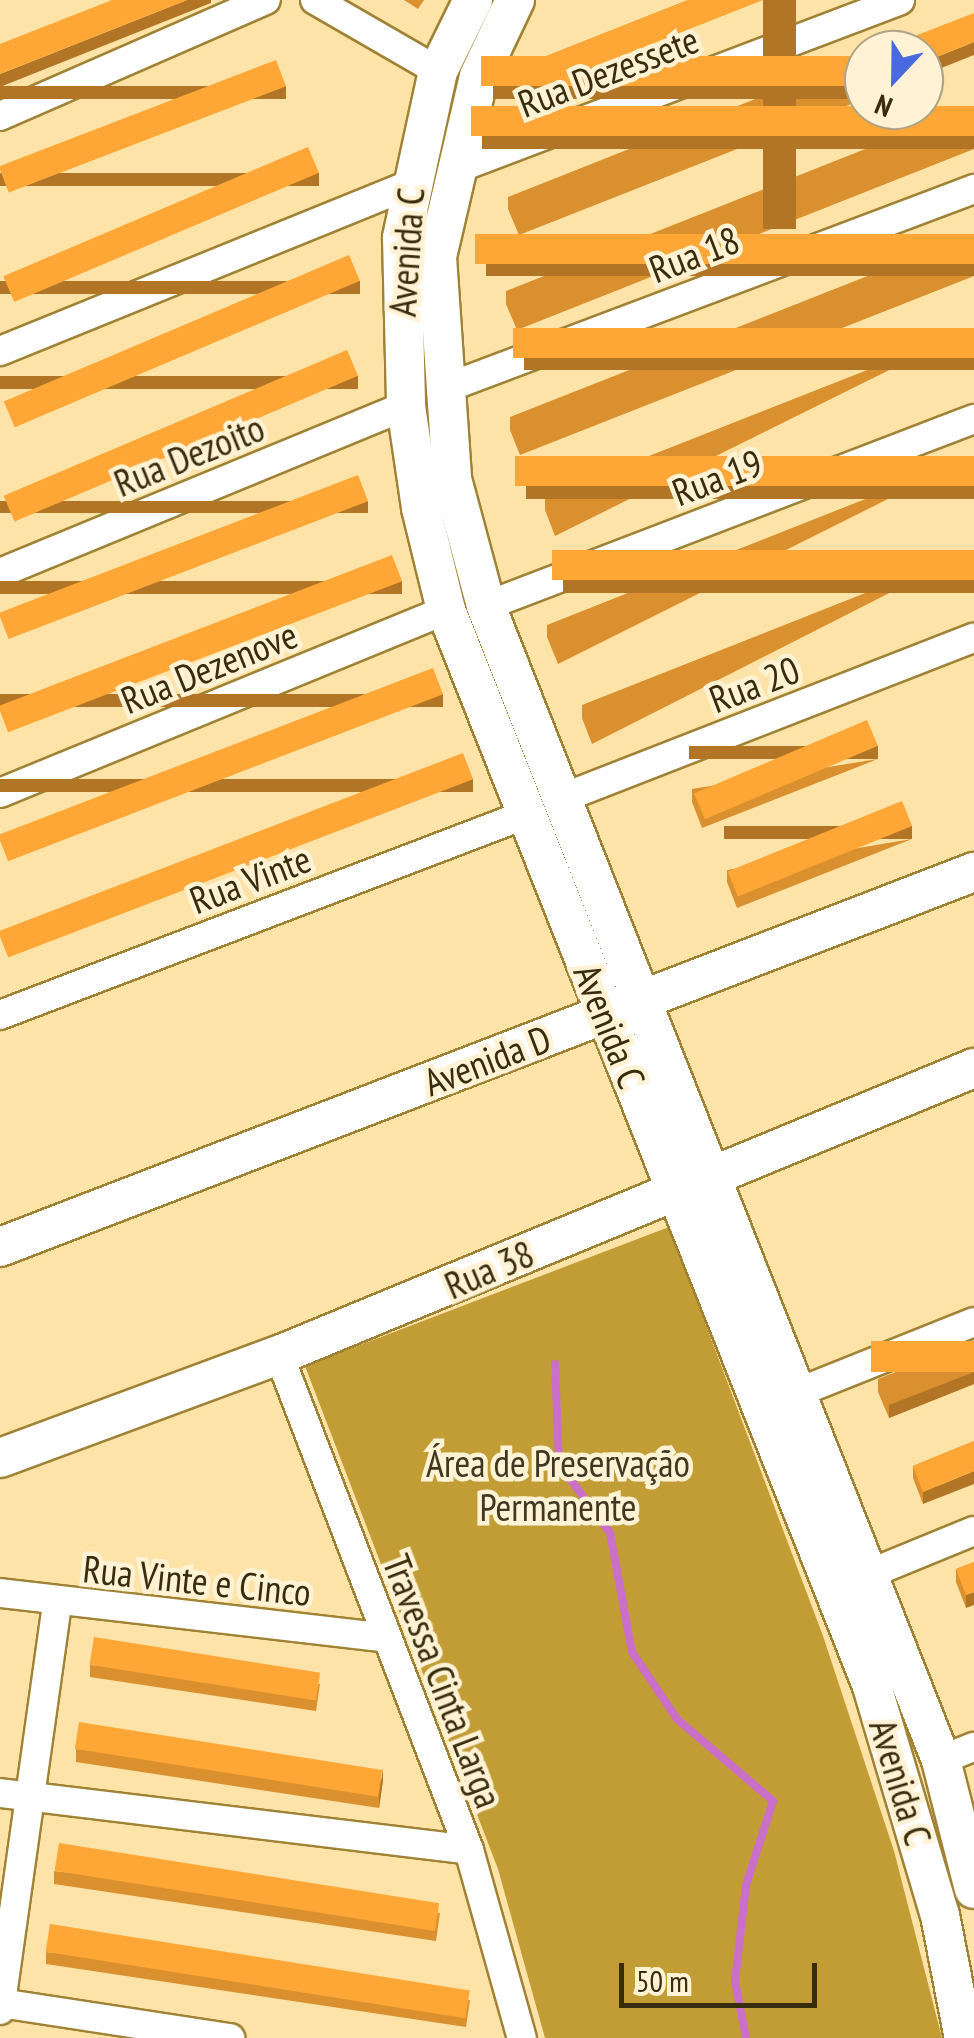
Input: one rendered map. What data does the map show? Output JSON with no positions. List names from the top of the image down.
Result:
{
  "streets": {
    "street": [
      "Rua Dezessete",
      "Avenida C",
      "Rua 18",
      "Rua Dezoito",
      "Rua 19",
      "Rua Dezenove",
      "Rua 20",
      "Rua Vinte",
      "Avenida D",
      "Rua 38",
      "Rua Vinte e Cinco",
      "Travessa Cinta Larga"
    ]
  },
  "crossings": [
    ["Rua Dezessete", "Avenida C"],
    ["Avenida C", "Rua 18"],
    ["Avenida C", "Rua Dezoito"],
    ["Avenida C", "Rua 19"],
    ["Avenida C", "Rua Dezenove"],
    ["Avenida C", "Rua 20"],
    ["Avenida C", "Rua Vinte"],
    ["Avenida C", "Avenida D"],
    ["Avenida C", "Rua 38"],
    ["Rua 20", "Rua Vinte"],
    ["Rua 38", "Travessa Cinta Larga"],
    ["Rua Vinte e Cinco", "Travessa Cinta Larga"]
  ],
  "parks": ["Área de Preservação Permanente"],
  "scale_bar": "50 m",
  "north": "bottom"
}
